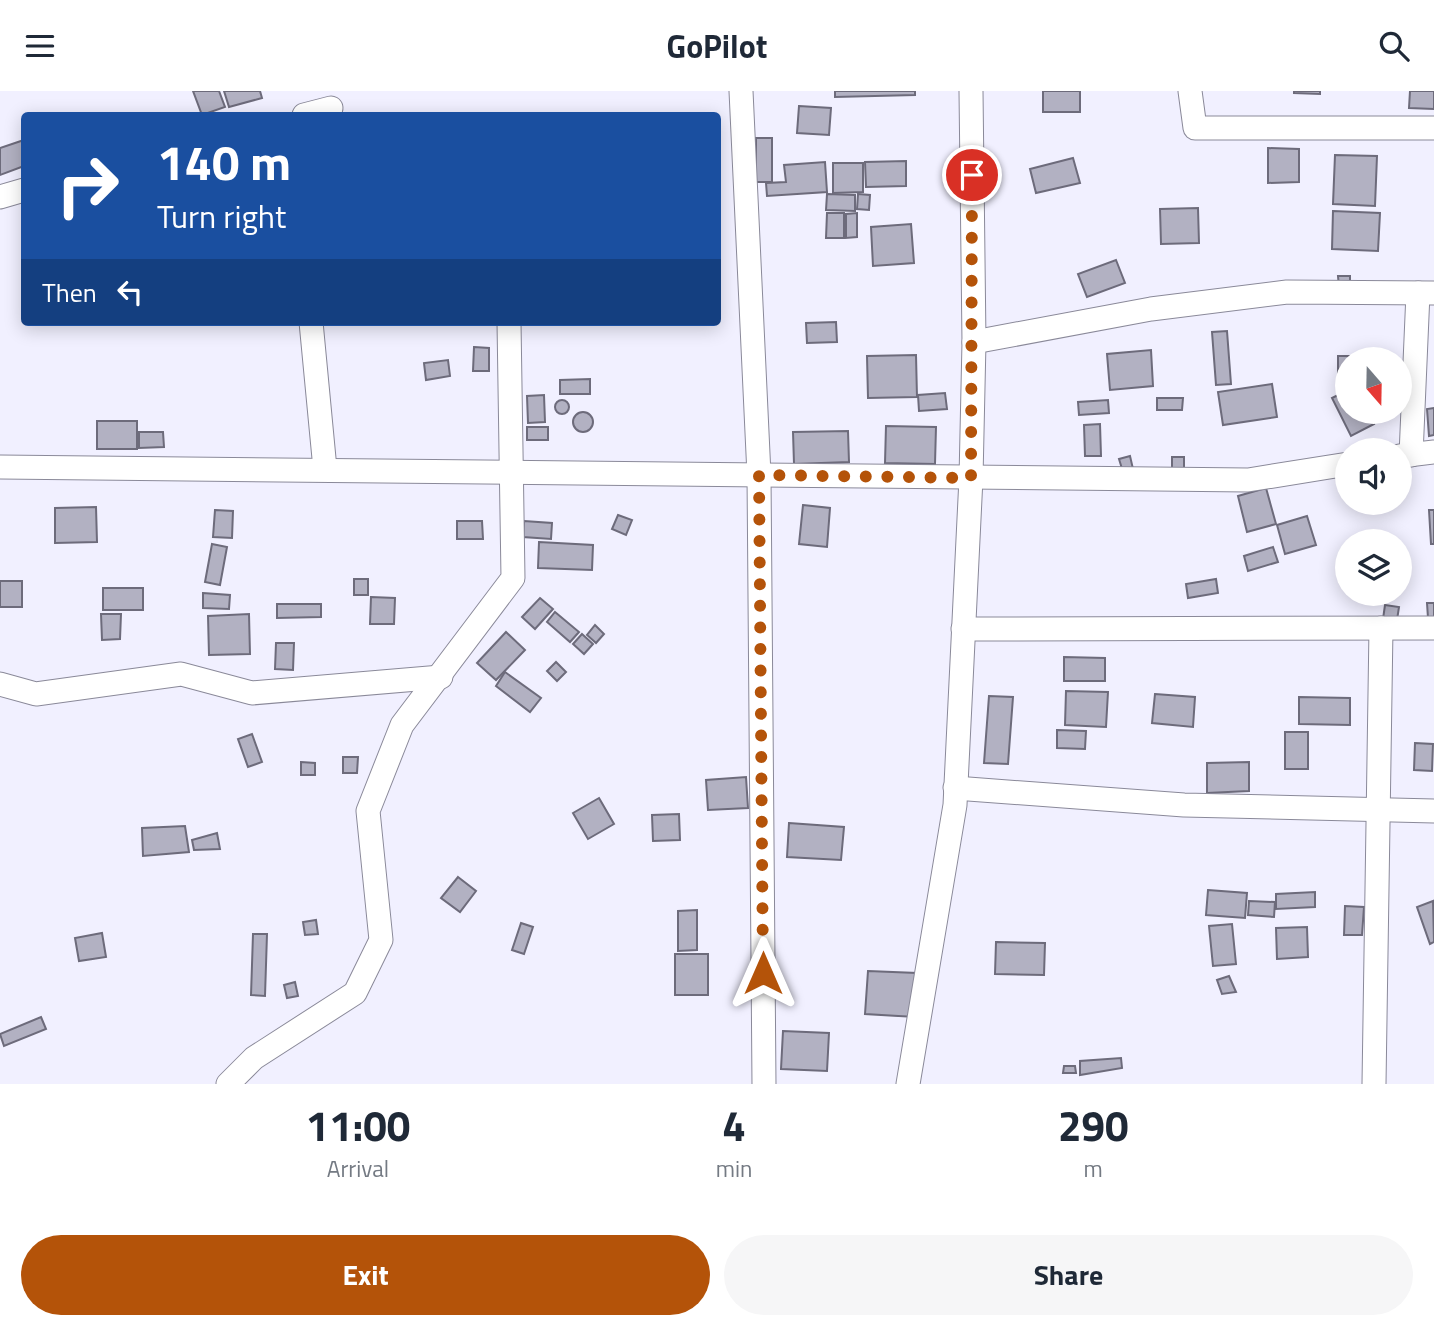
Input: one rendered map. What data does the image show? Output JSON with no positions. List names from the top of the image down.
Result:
{
  "north": "bottom",
  "page": {
    "header": "GoPilot",
    "turn": ["140 m", "Turn right"],
    "then": "Then",
    "eta": [
      "11:00",
      "Arrival",
      "4",
      "min",
      "290",
      "m"
    ],
    "buttons": ["Exit", "Share"]
  }
}
